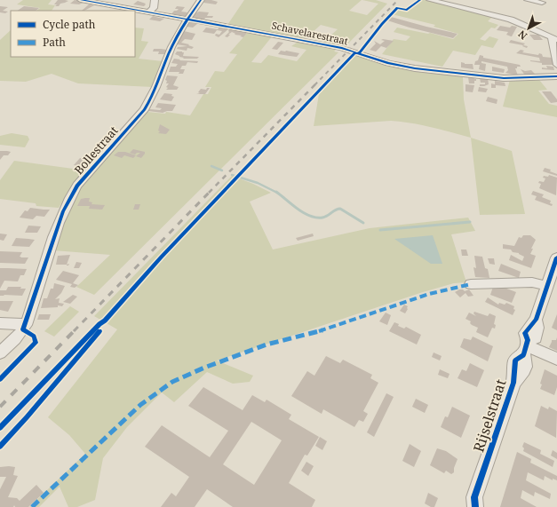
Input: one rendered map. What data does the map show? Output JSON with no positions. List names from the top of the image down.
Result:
{
  "streets": {
    "street": ["Schavelarestraat", "Bollestraat", "Rijselstraat"]
  },
  "crossings": [
    ["Schavelarestraat", "Bollestraat"]
  ],
  "legend": ["Cycle path", "Path"],
  "north": "bottom left"
}
